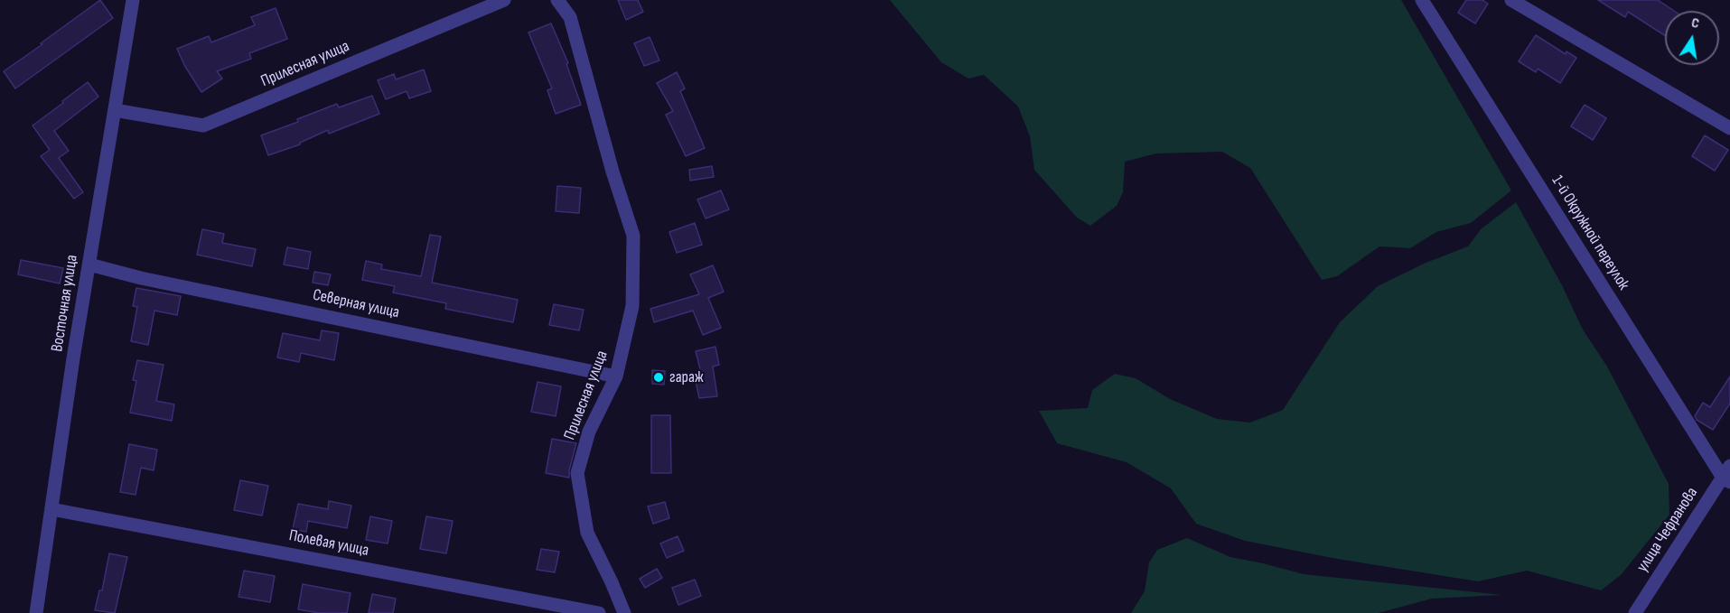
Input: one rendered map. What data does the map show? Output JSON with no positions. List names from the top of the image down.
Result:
{
  "streets": {
    "street": [
      "Прилесная улица",
      "1-й Окружной переулок",
      "Восточная улица",
      "Северная улица",
      "улица Чефранова",
      "Полевая улица"
    ]
  },
  "crossings": [
    ["Прилесная улица", "Восточная улица"],
    ["Прилесная улица", "Северная улица"],
    ["1-й Окружной переулок", "улица Чефранова"],
    ["Восточная улица", "Северная улица"],
    ["Восточная улица", "Полевая улица"]
  ],
  "places": ["гараж"],
  "north": "top"
}
